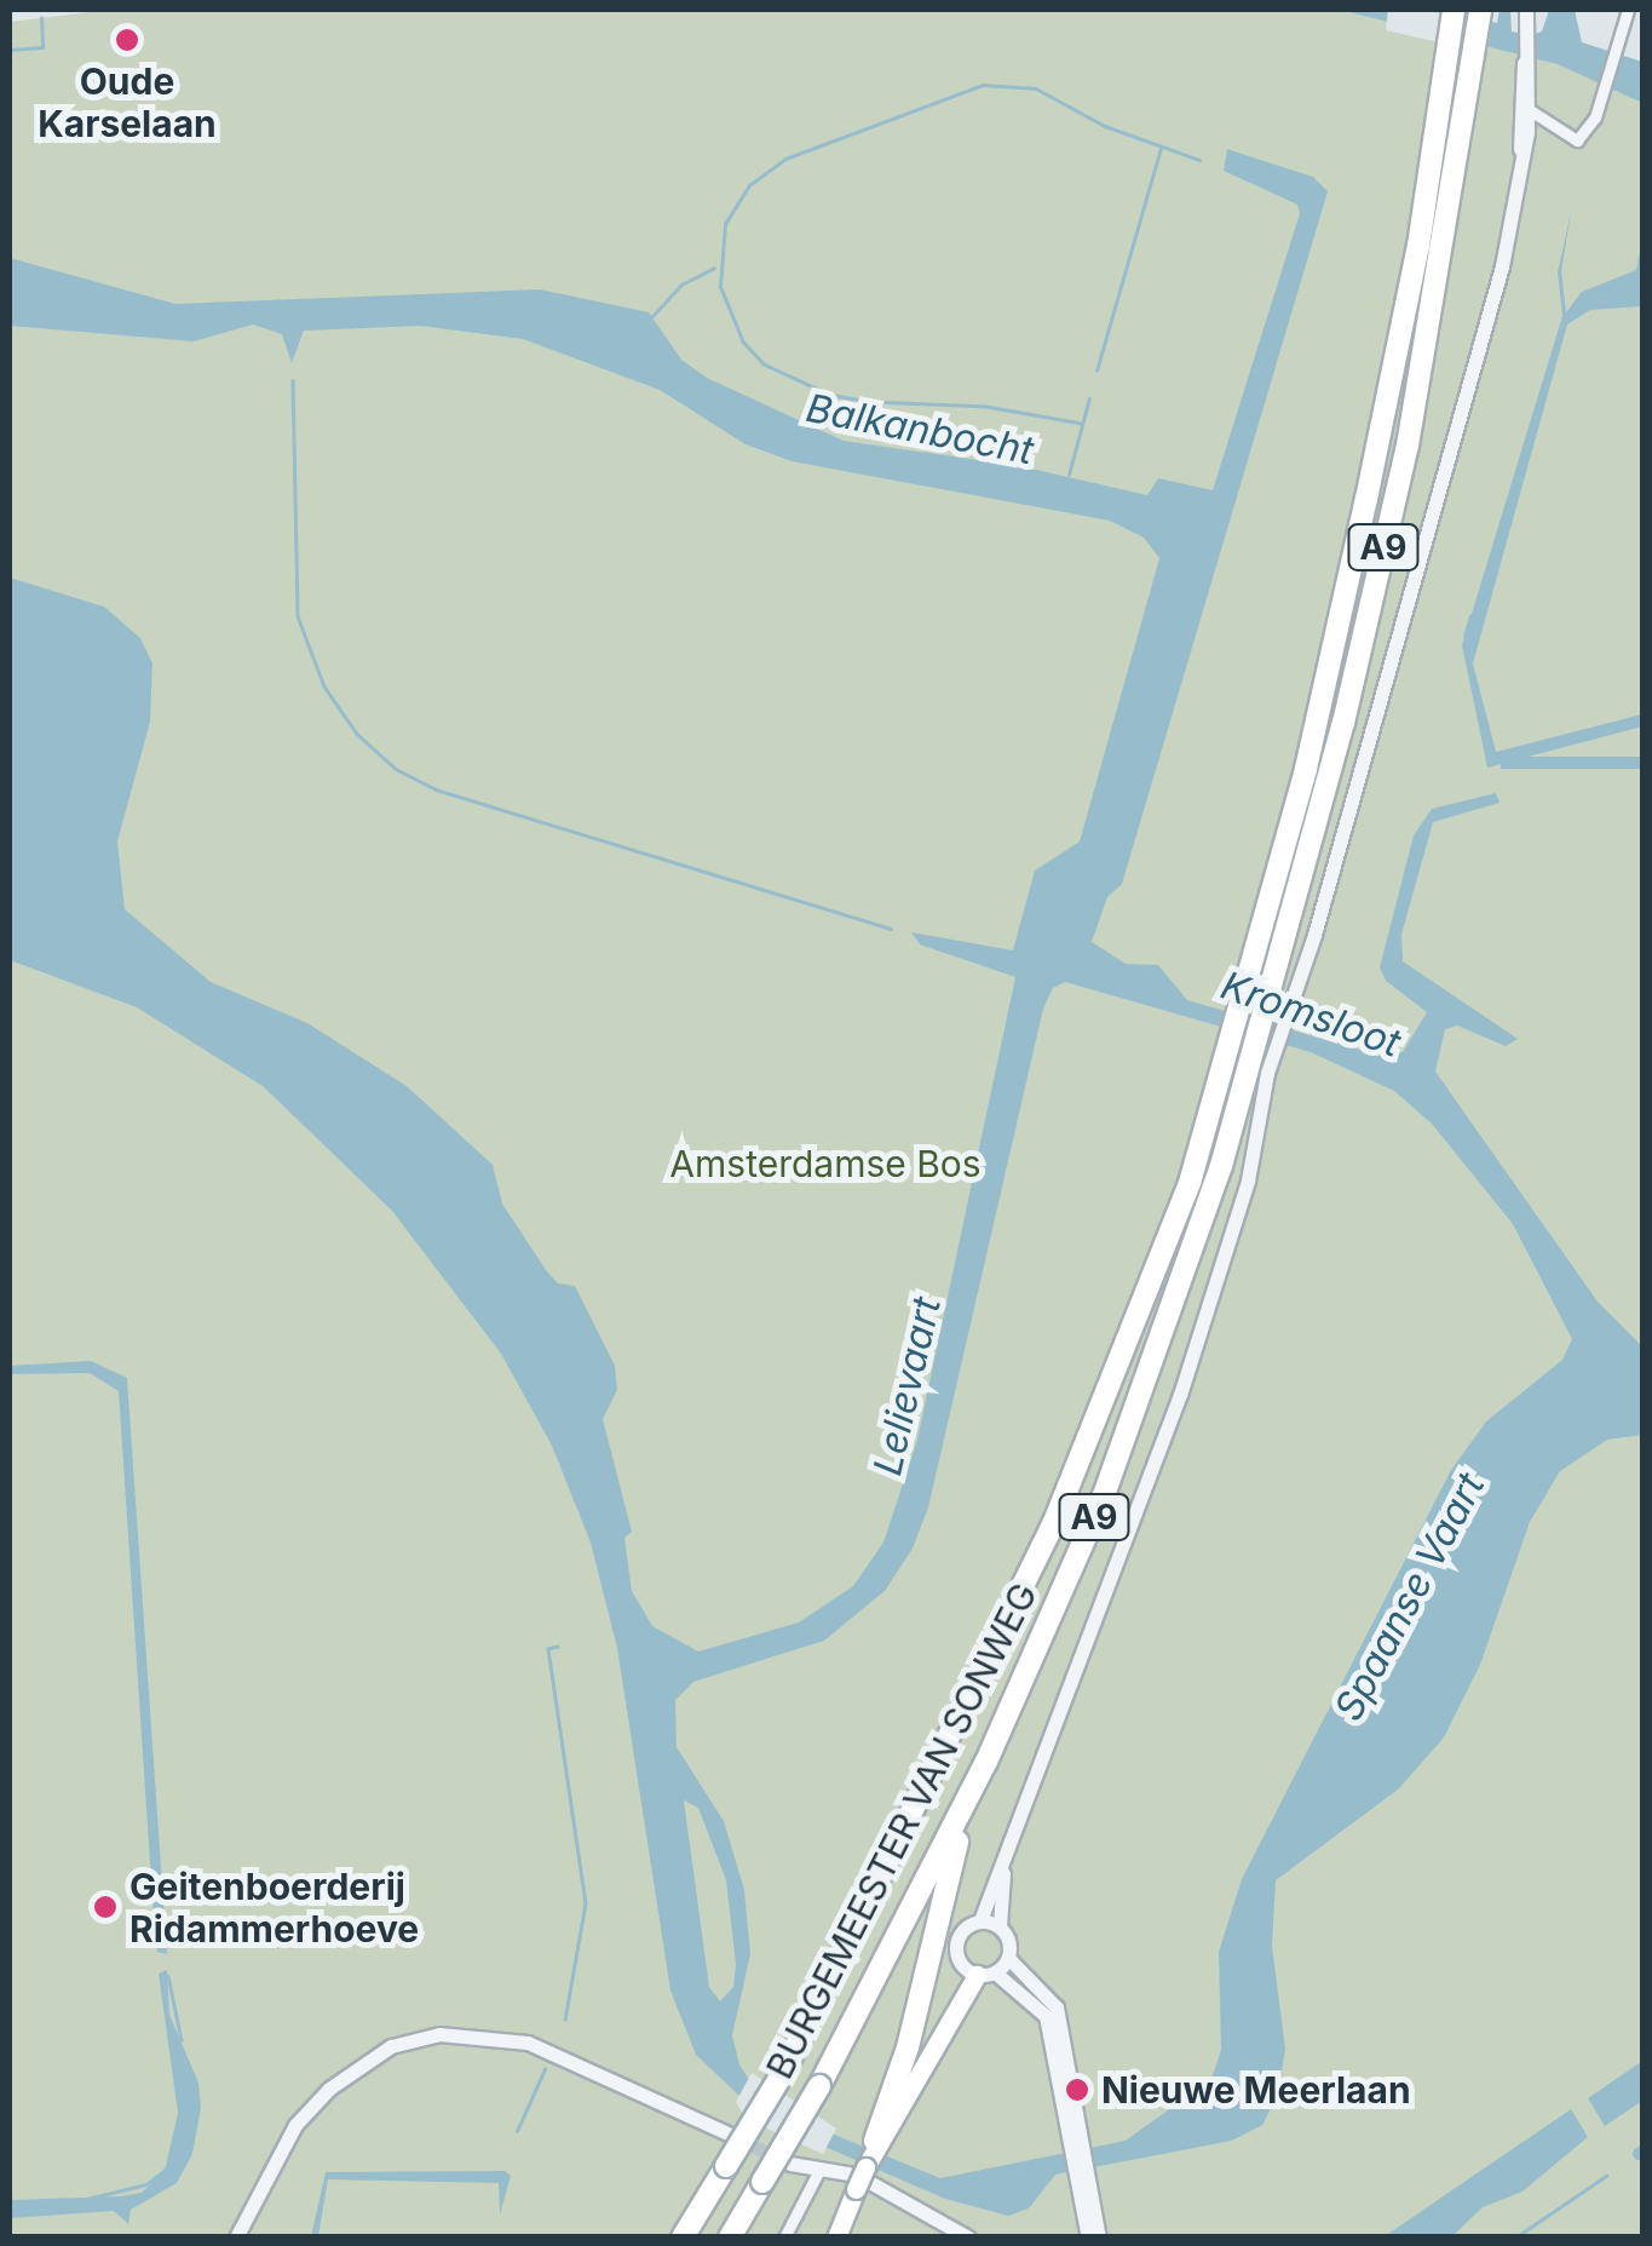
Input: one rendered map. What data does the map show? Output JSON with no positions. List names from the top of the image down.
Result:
{
  "streets": {
    "highway": ["A9", "BURGEMEESTER VAN SONWEG"]
  },
  "crossings": [
    ["A9", "BURGEMEESTER VAN SONWEG"]
  ],
  "water": [
    "Balkanbocht",
    "Kromsloot",
    "Lelievaart",
    "Spaanse Vaart"
  ],
  "parks": ["Amsterdamse Bos"],
  "places": ["Oude Karselaan", "Geitenboerderij Ridammerhoeve", "Nieuwe Meerlaan"]
}
